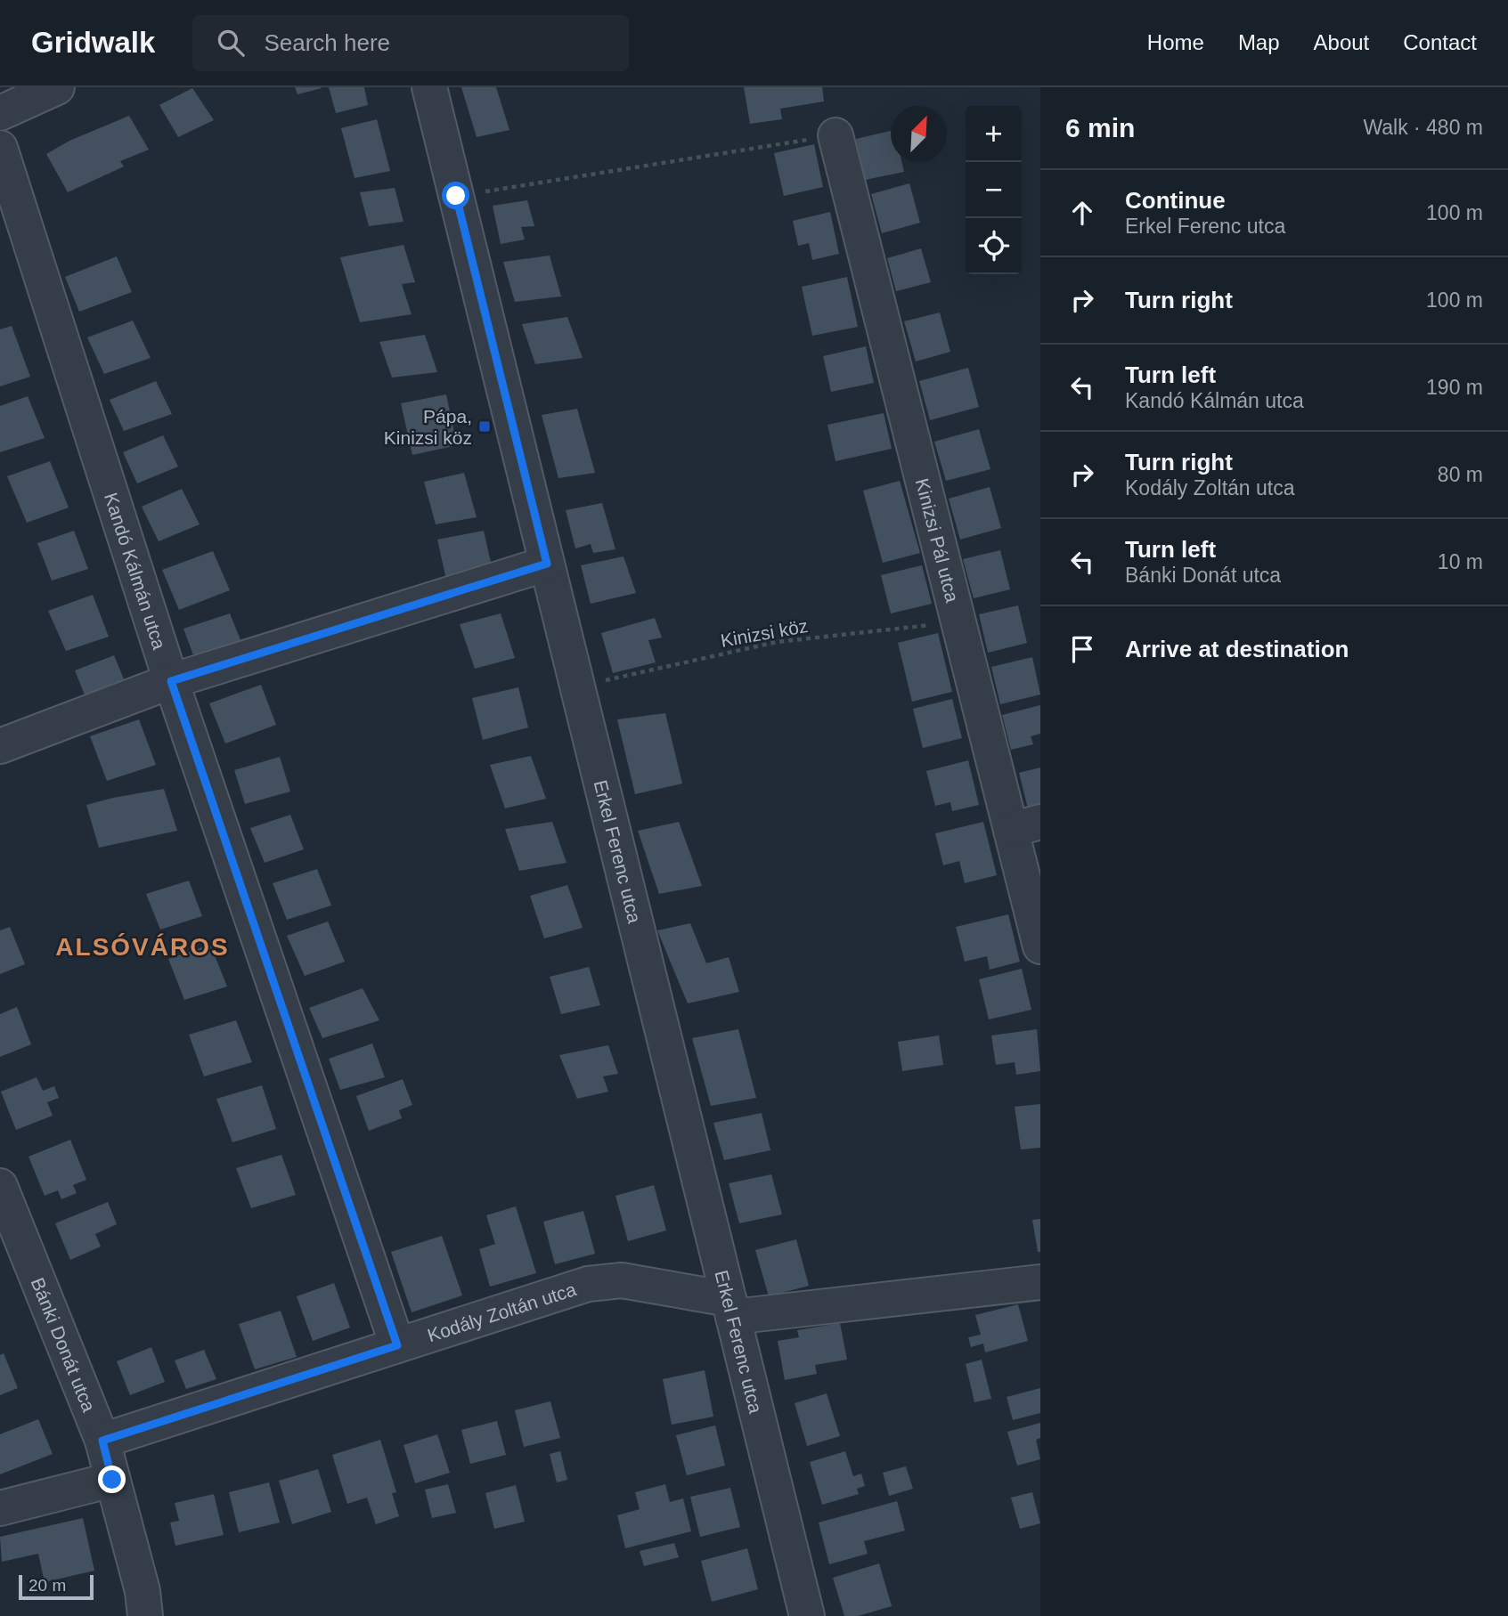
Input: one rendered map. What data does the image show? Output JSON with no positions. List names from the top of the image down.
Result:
{
  "streets": {
    "street": [
      "Kinizsi Pál utca",
      "Kandó Kálmán utca",
      "Erkel Ferenc utca",
      "Kodály Zoltán utca",
      "Bánki Donát utca"
    ],
    "path": ["Kinizsi köz"]
  },
  "crossings": [
    ["Kinizsi Pál utca", "Kinizsi köz"],
    ["Kandó Kálmán utca", "Kodály Zoltán utca"],
    ["Kinizsi köz", "Erkel Ferenc utca"],
    ["Erkel Ferenc utca", "Kodály Zoltán utca"],
    ["Kodály Zoltán utca", "Bánki Donát utca"]
  ],
  "districts": ["ALSÓVÁROS"],
  "places": {
    "transit": ["Pápa, Kinizsi köz"]
  },
  "scale_bar": "20 m",
  "north": "top right",
  "page": {
    "header": "Gridwalk",
    "search": "Search here",
    "nav": [
      "Home",
      "Map",
      "About",
      "Contact"
    ],
    "heading": ["6 min", "Walk · 480 m"],
    "map_buttons": ["+", "−"],
    "list": [
      ["Continue", "Erkel Ferenc utca", "100 m"],
      ["Turn right", "100 m"],
      ["Turn left", "Kandó Kálmán utca", "190 m"],
      ["Turn right", "Kodály Zoltán utca", "80 m"],
      ["Turn left", "Bánki Donát utca", "10 m"],
      "Arrive at destination"
    ],
    "scale": "20 m"
  }
}
